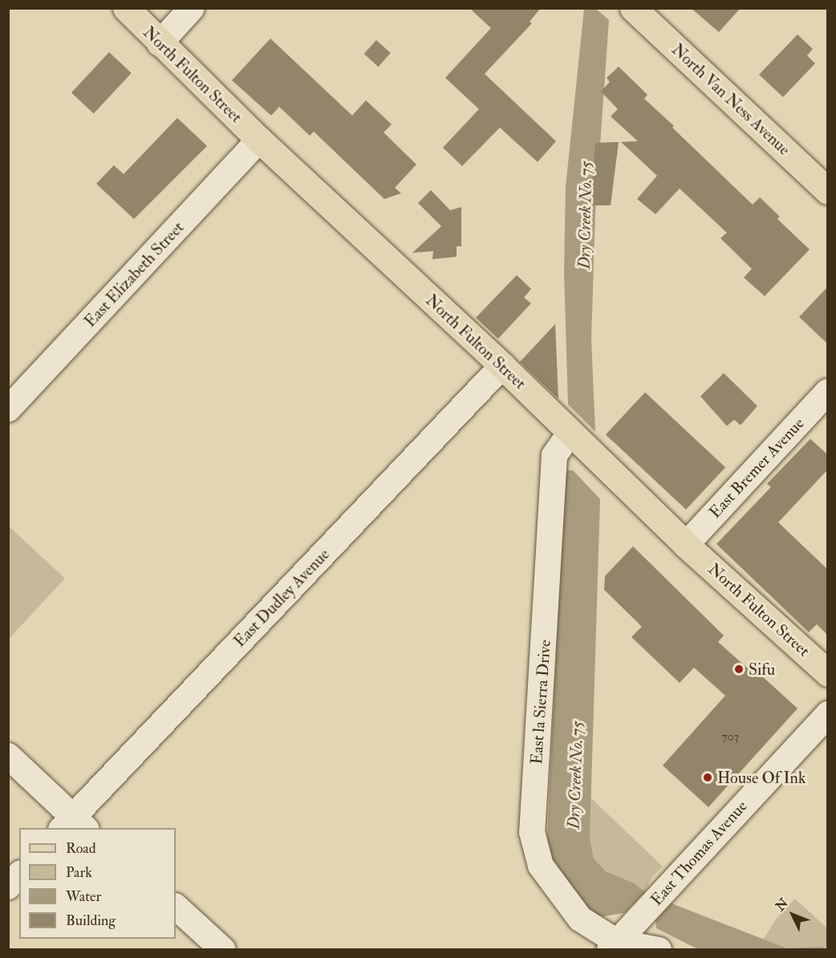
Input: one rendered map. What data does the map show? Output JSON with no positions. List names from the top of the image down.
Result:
{
  "streets": {
    "main road": ["North Fulton Street", "North Van Ness Avenue"],
    "street": [
      "East Elizabeth Street",
      "East Bremer Avenue",
      "East Dudley Avenue",
      "East la Sierra Drive",
      "East Thomas Avenue"
    ]
  },
  "crossings": [
    ["North Fulton Street", "East Elizabeth Street"],
    ["North Fulton Street", "East Bremer Avenue"],
    ["North Fulton Street", "East Dudley Avenue"],
    ["North Fulton Street", "East la Sierra Drive"],
    ["East la Sierra Drive", "East Thomas Avenue"]
  ],
  "water": ["Dry Creek No. 75"],
  "places": ["Sifu", "House Of Ink"],
  "house_numbers": ["703"],
  "legend": [
    "Road",
    "Park",
    "Water",
    "Building"
  ],
  "north": "top left"
}
